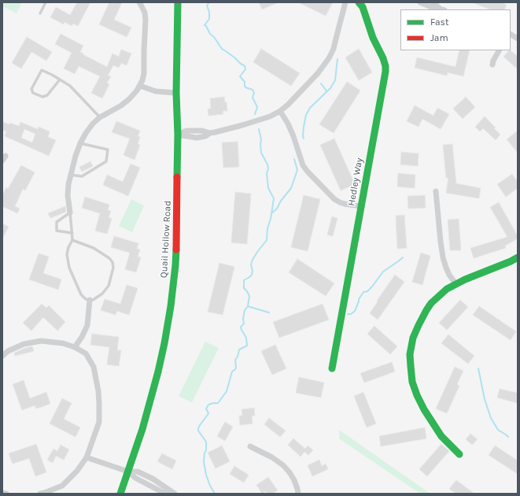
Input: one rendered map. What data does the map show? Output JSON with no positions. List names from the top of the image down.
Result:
{
  "streets": {
    "street": ["Hedley Way", "Quail Hollow Road"]
  },
  "legend": ["Fast", "Jam"]
}
